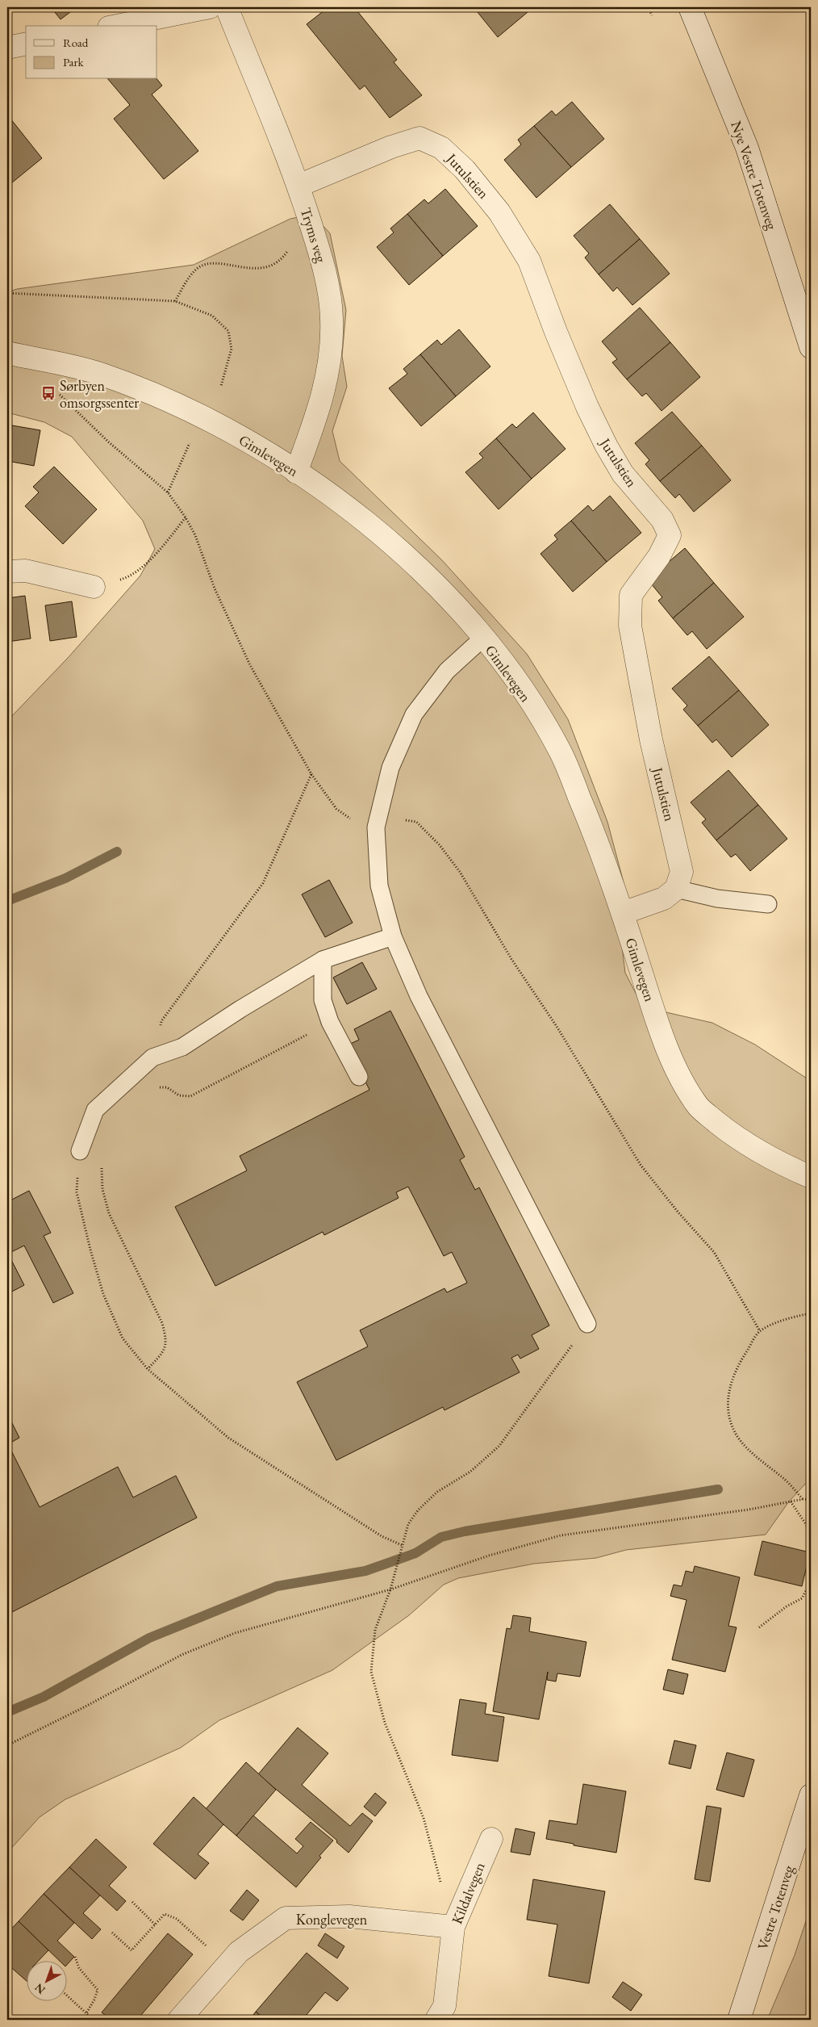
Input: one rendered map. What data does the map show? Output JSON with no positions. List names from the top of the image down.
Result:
{
  "streets": {
    "street": [
      "Nye Vestre Totenveg",
      "Jutulstien",
      "Tryms veg",
      "Gimlevegen",
      "Kildalvegen",
      "Vestre Totenveg",
      "Konglevegen"
    ]
  },
  "crossings": [
    ["Jutulstien", "Tryms veg"],
    ["Tryms veg", "Gimlevegen"],
    ["Kildalvegen", "Konglevegen"]
  ],
  "places": {
    "bus stop": ["Sørbyen omsorgssenter"]
  },
  "legend": ["Road", "Park"],
  "north": "bottom left"
}
